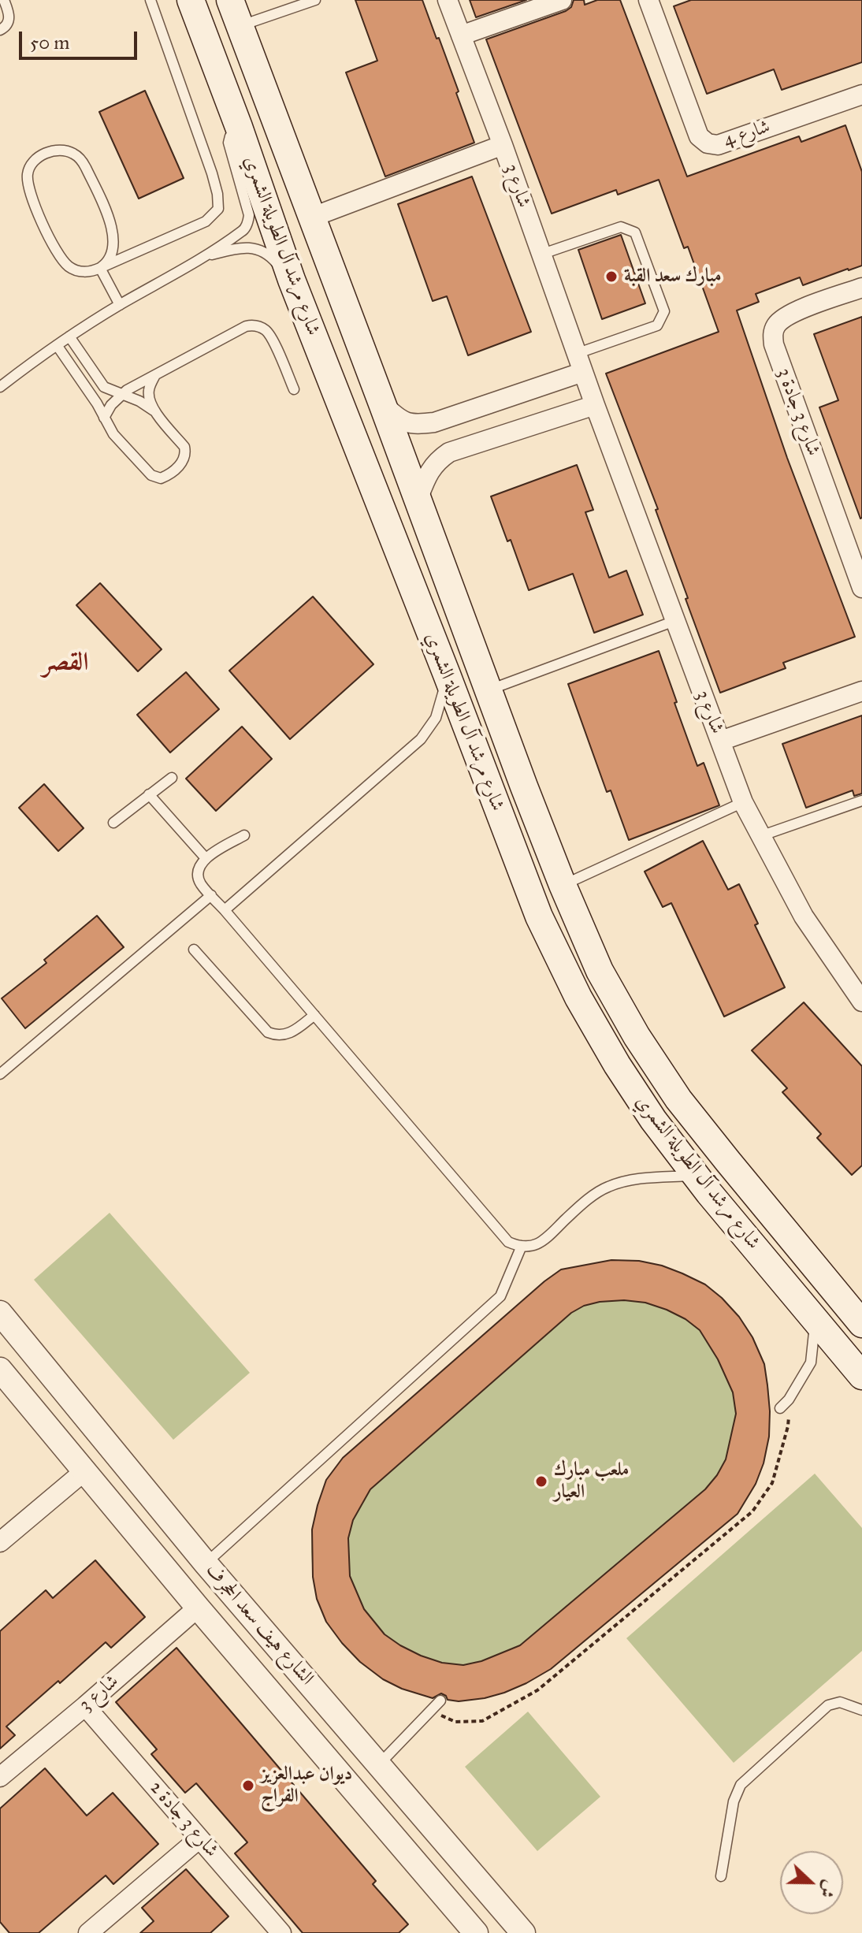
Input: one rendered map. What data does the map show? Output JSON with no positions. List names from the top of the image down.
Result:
{
  "streets": {
    "main road": ["شارع مرشد آل الطويلة الشمري"],
    "street": [
      "شارع 4",
      "شارع 3",
      "شارع 3 جادة 3",
      "الشارع هيف سعد الحجرف",
      "شارع 3 جادة 2"
    ]
  },
  "crossings": [
    ["شارع 3", "الشارع هيف سعد الحجرف"],
    ["شارع 3", "شارع 3 جادة 2"]
  ],
  "districts": ["القصر"],
  "places": ["مبارك سعد القبة", "ملعب مبارك العيار", "ديوان عبدالعزيز الفراج"],
  "scale_bar": "50 m",
  "north": "right"
}
